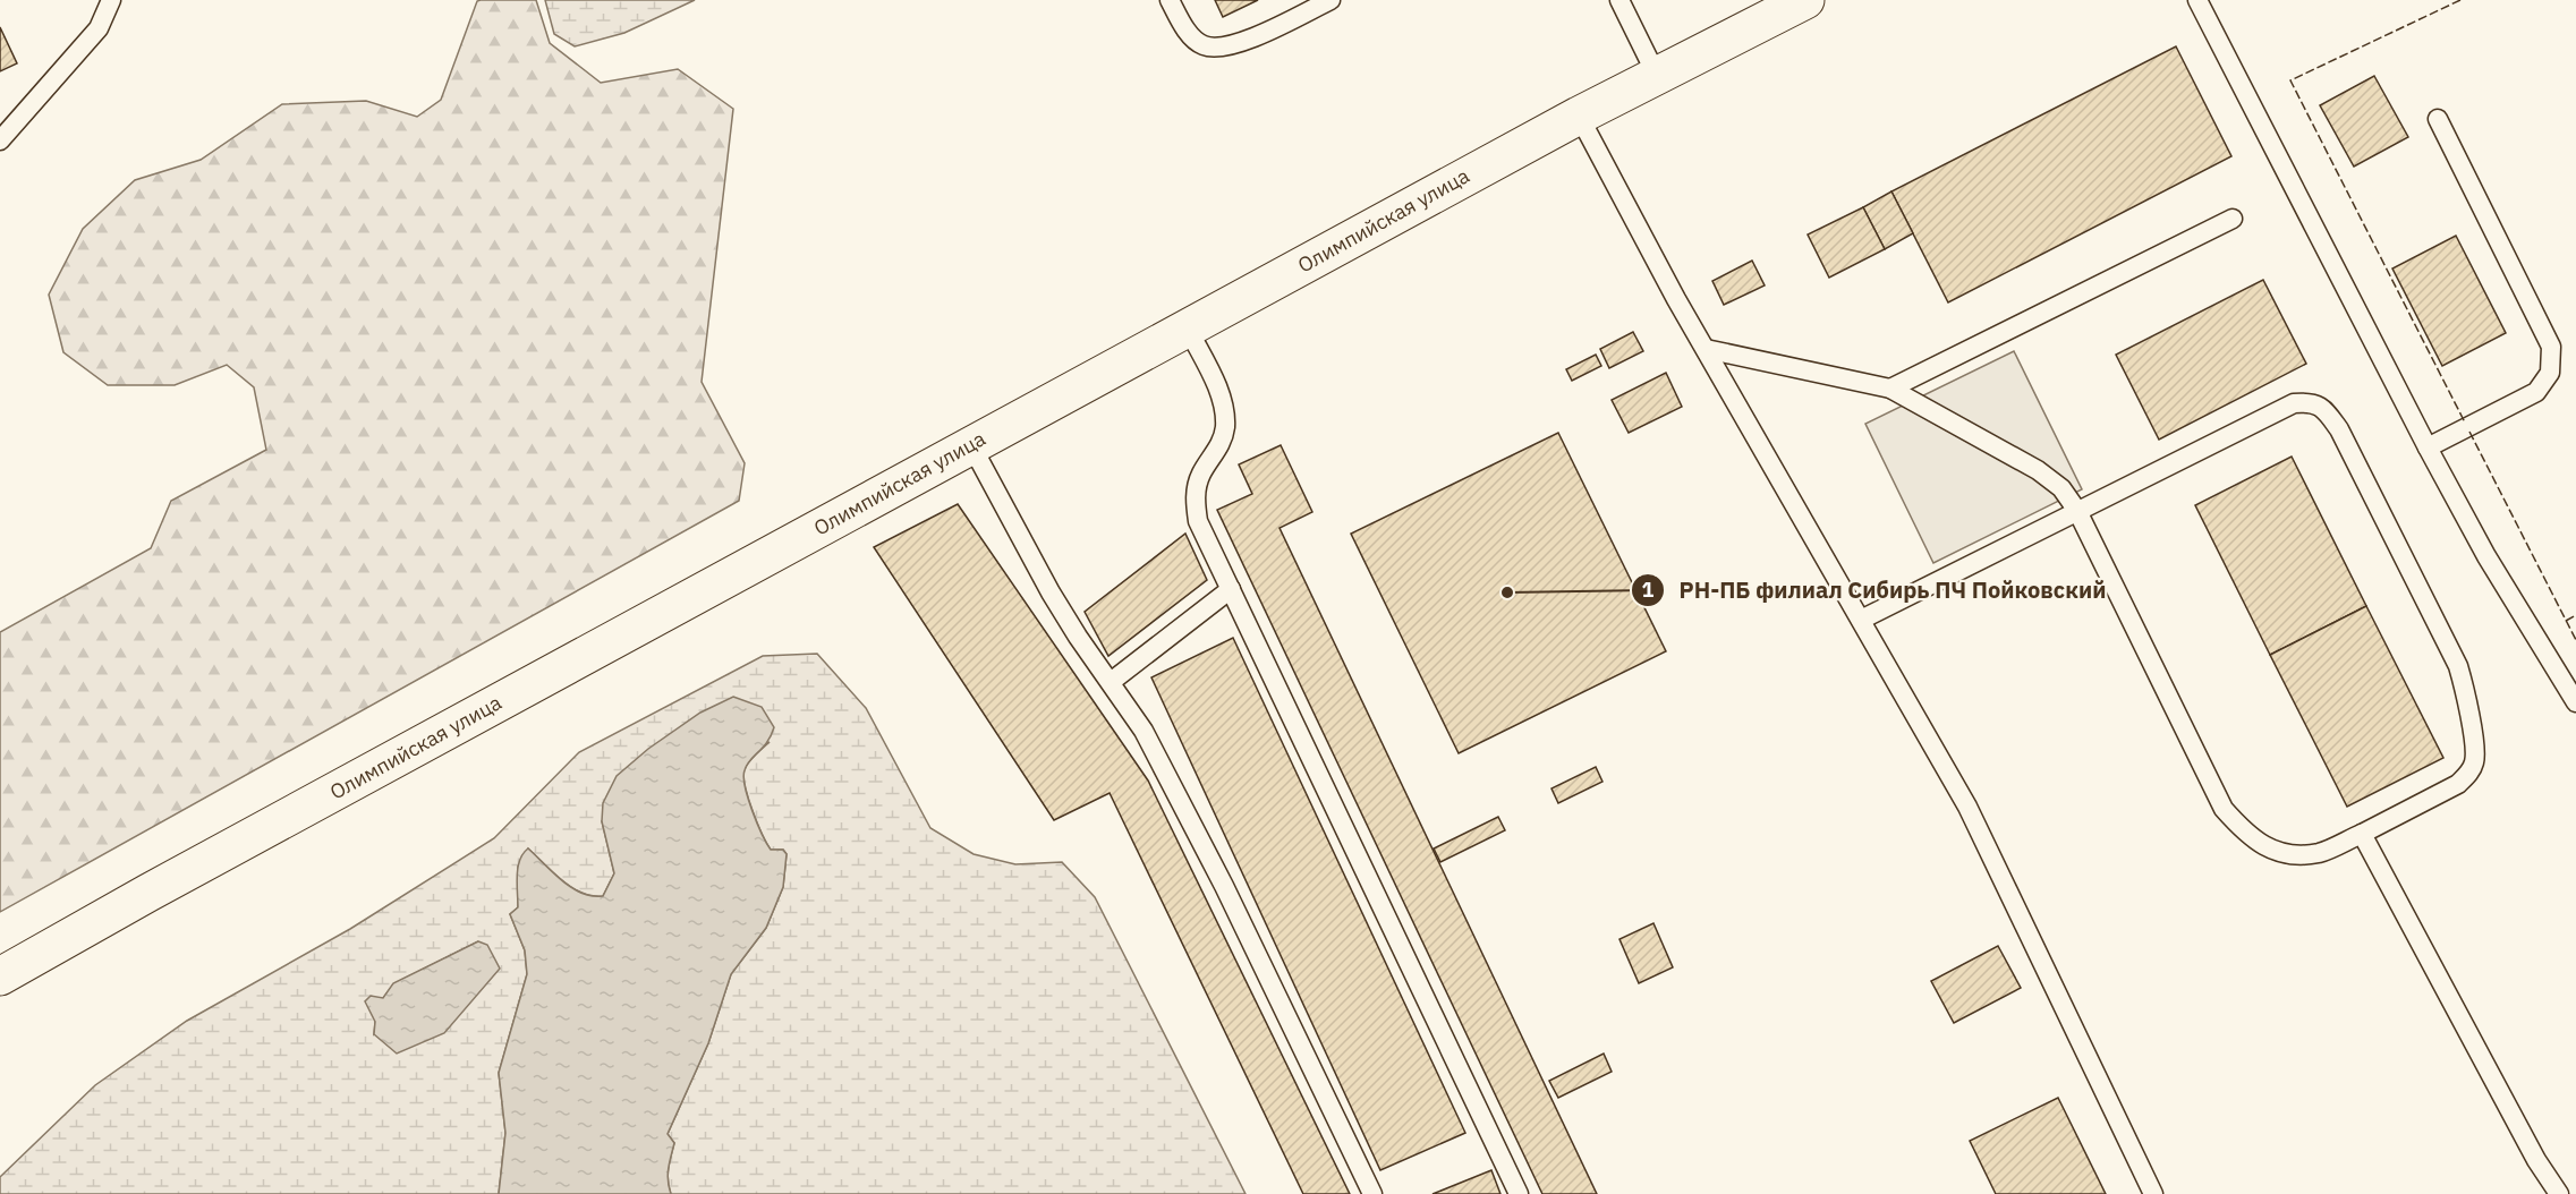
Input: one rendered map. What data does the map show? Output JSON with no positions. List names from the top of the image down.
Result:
{
  "streets": {
    "street": ["Олимпийская улица"]
  },
  "places": ["РН-ПБ филиал Сибирь ПЧ Пойковский"]
}
